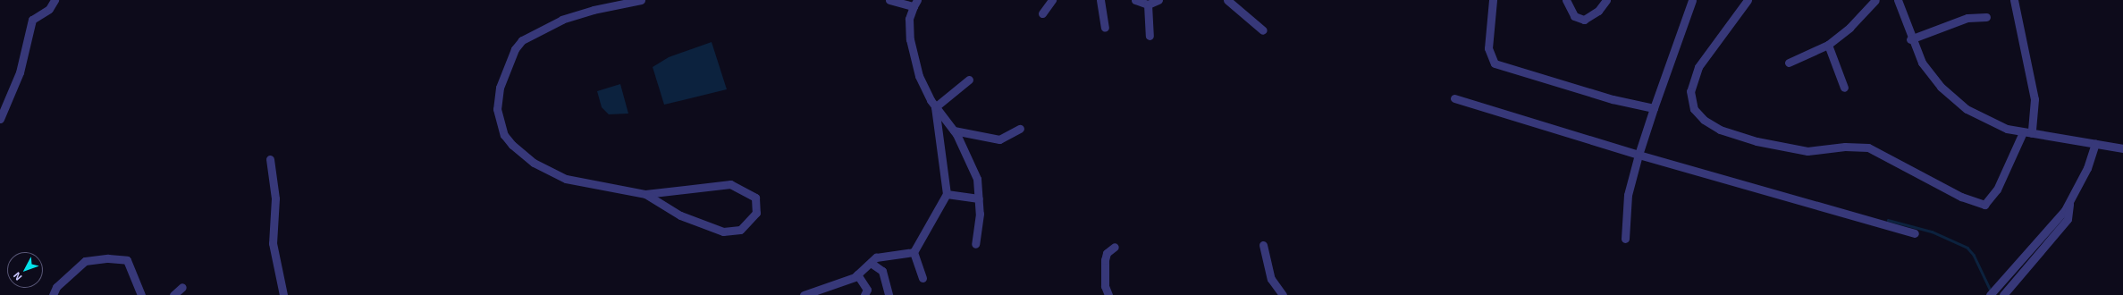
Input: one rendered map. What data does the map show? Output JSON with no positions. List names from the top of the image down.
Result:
{
  "north": "bottom left"
}
